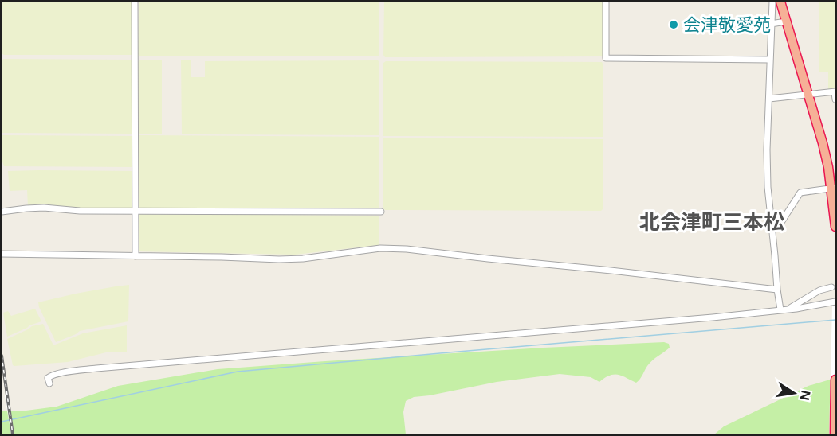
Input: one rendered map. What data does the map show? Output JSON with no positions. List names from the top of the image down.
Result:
{
  "districts": ["北会津町三本松"],
  "places": ["会津敬愛苑"],
  "north": "right"
}
